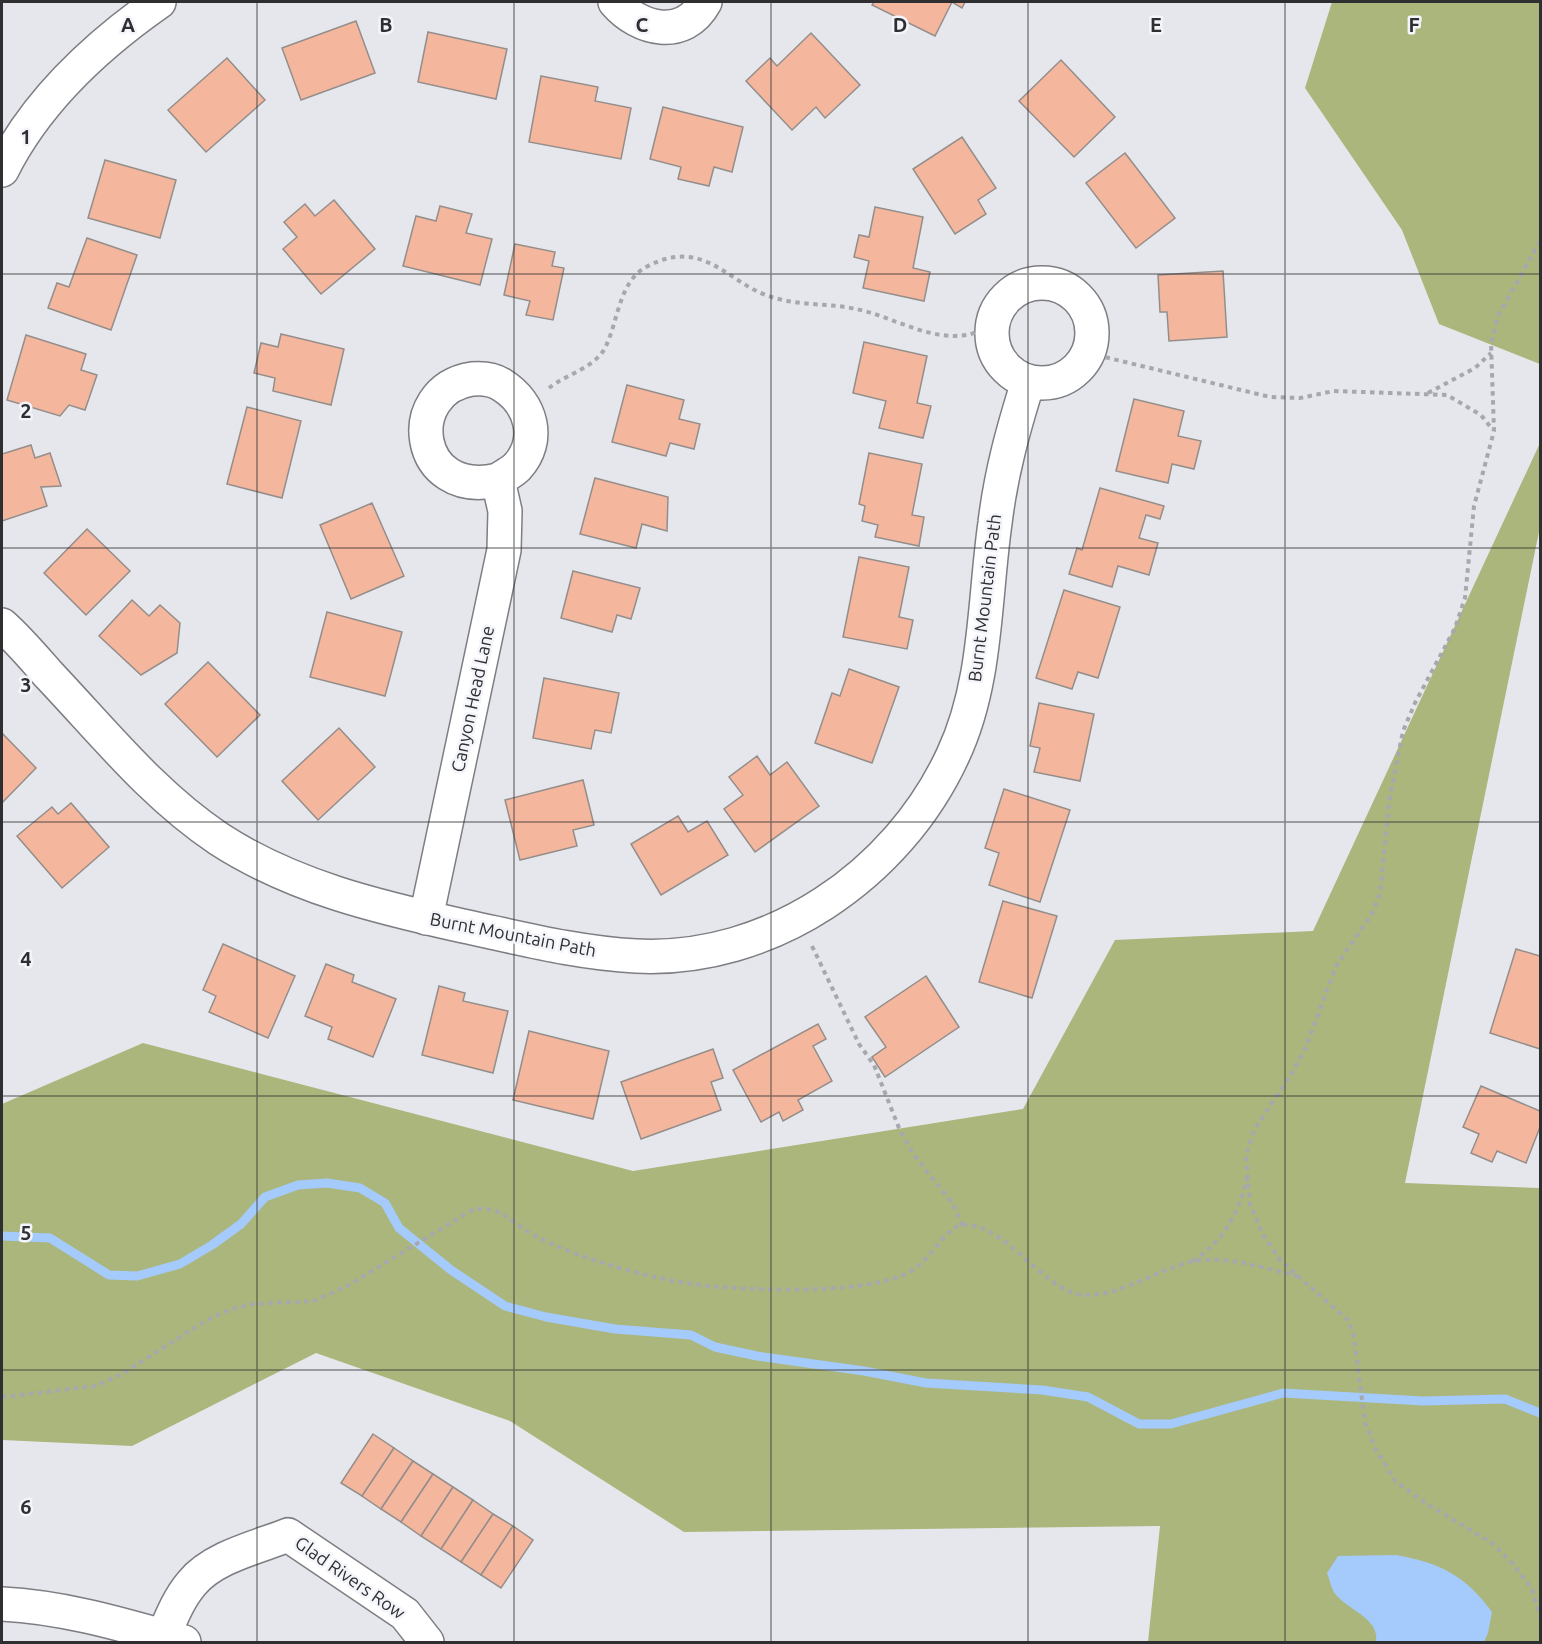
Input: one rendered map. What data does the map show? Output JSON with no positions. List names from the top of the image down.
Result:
{
  "streets": {
    "street": ["Burnt Mountain Path", "Canyon Head Lane", "Glad Rivers Row"]
  },
  "crossings": [
    ["Burnt Mountain Path", "Canyon Head Lane"]
  ],
  "grid": {
    "columns": [
      "A",
      "B",
      "C",
      "D",
      "E",
      "F"
    ],
    "rows": [
      "1",
      "2",
      "3",
      "4",
      "5",
      "6"
    ]
  }
}
